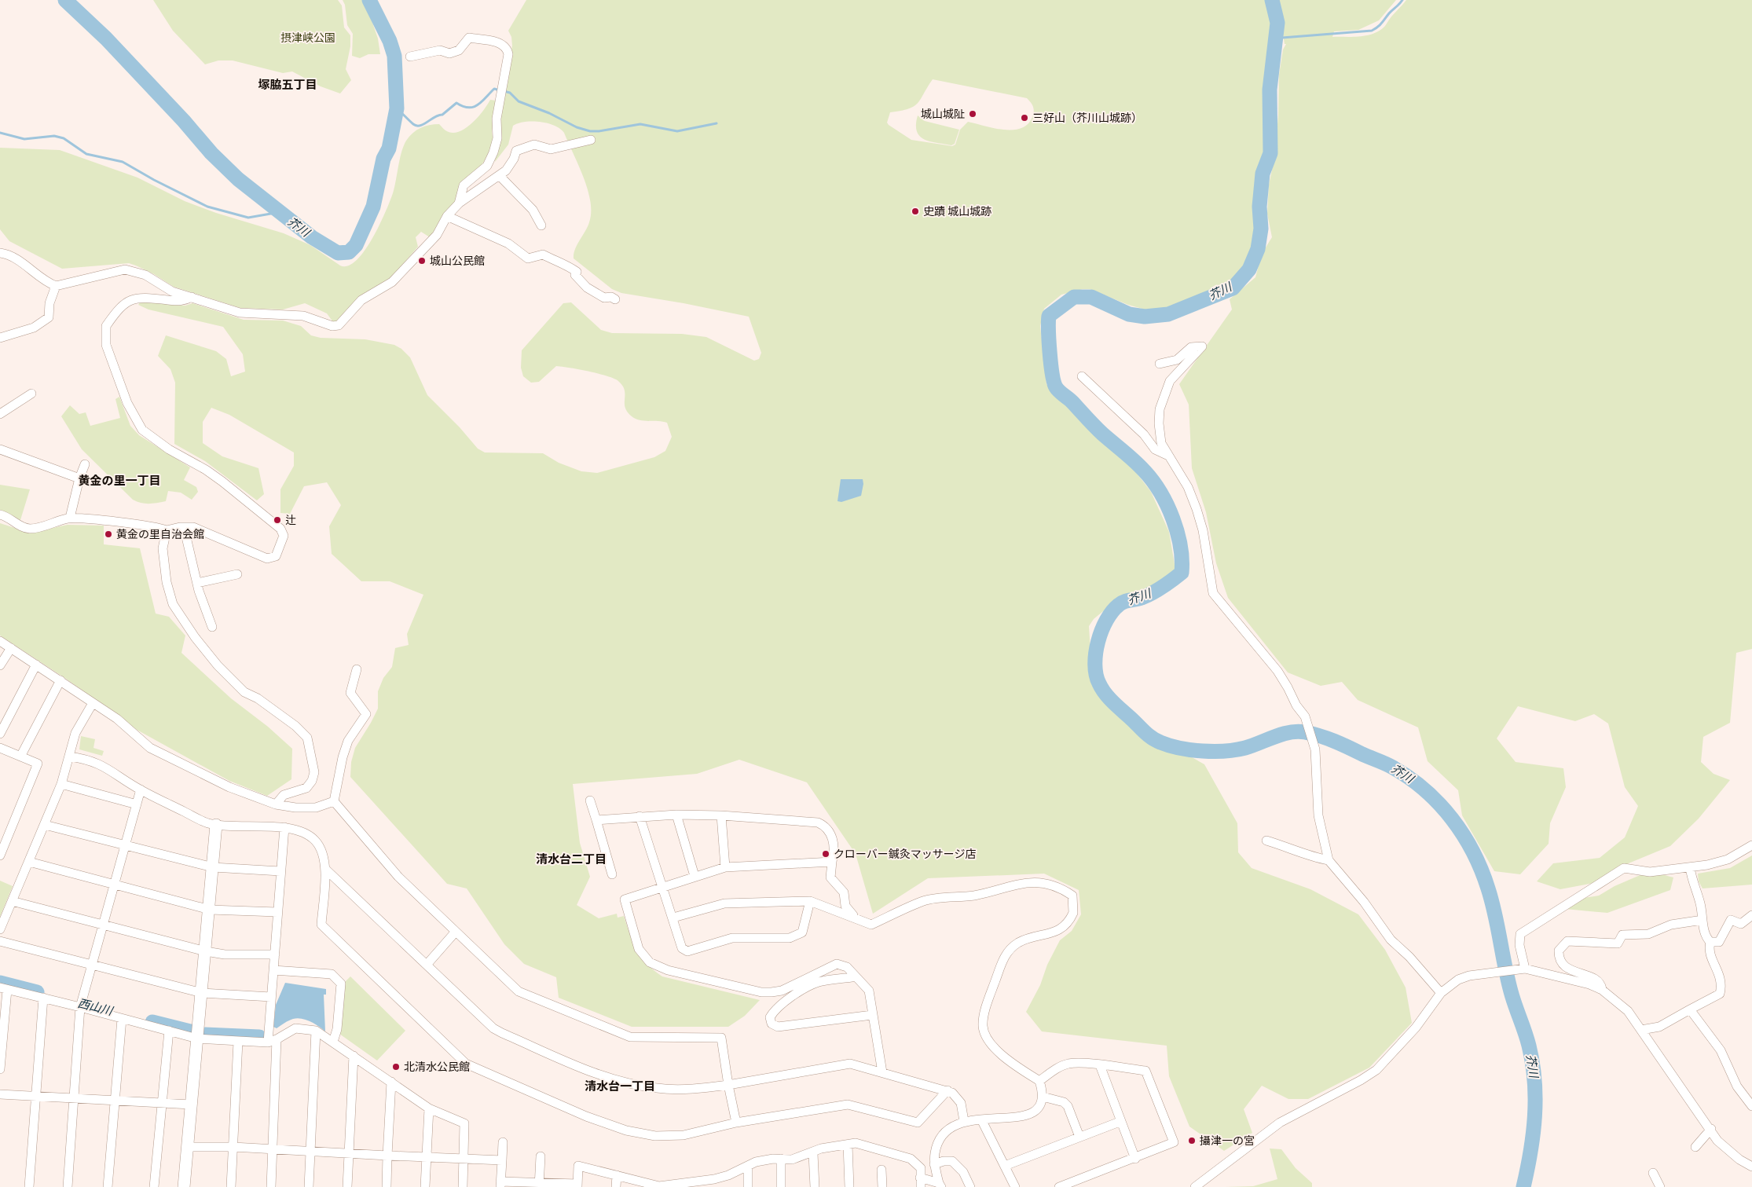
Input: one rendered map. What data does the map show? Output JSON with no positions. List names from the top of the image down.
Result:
{
  "districts": [
    "塚脇五丁目",
    "黄金の里一丁目",
    "清水台二丁目",
    "清水台一丁目"
  ],
  "water": ["芥川", "西山川"],
  "parks": ["摂津峡公園"],
  "places": [
    "城山城阯",
    "三好山（芥川山城跡）",
    "史蹟 城山城跡",
    "城山公民館",
    "辻",
    "黄金の里自治会館",
    "クローバー鍼灸マッサージ店",
    "北清水公民館",
    "攝津一の宮"
  ]
}
